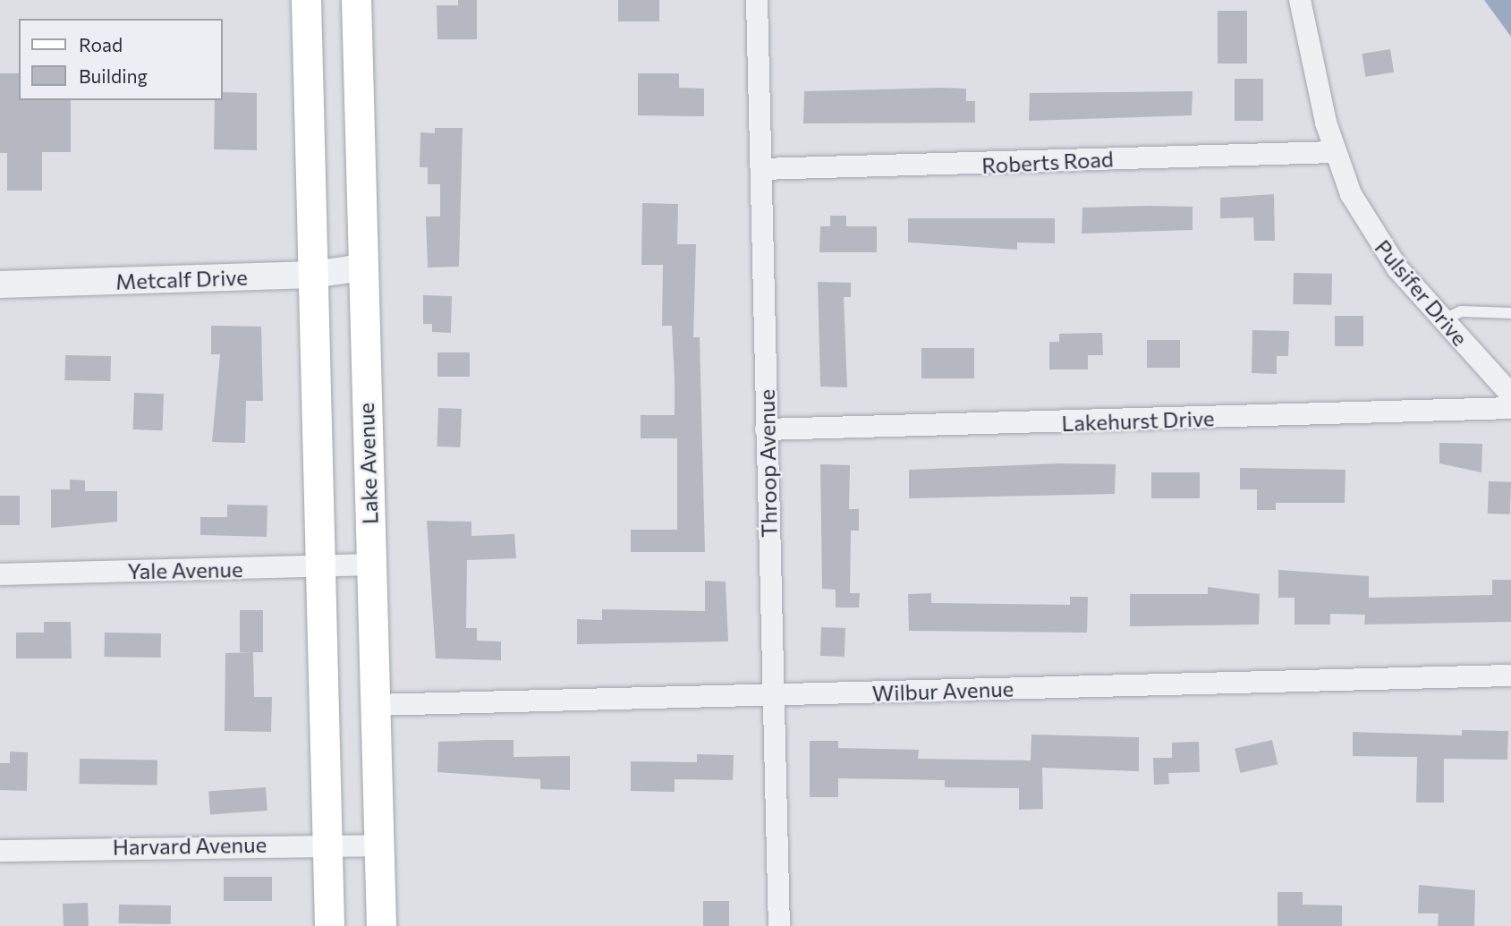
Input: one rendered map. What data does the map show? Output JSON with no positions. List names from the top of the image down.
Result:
{
  "streets": {
    "main road": ["Lake Avenue"],
    "street": [
      "Roberts Road",
      "Metcalf Drive",
      "Pulsifer Drive",
      "Lakehurst Drive",
      "Throop Avenue",
      "Yale Avenue",
      "Wilbur Avenue",
      "Harvard Avenue"
    ]
  },
  "crossings": [
    ["Roberts Road", "Pulsifer Drive"],
    ["Roberts Road", "Throop Avenue"],
    ["Metcalf Drive", "Lake Avenue"],
    ["Lakehurst Drive", "Throop Avenue"],
    ["Lake Avenue", "Yale Avenue"],
    ["Lake Avenue", "Wilbur Avenue"],
    ["Lake Avenue", "Harvard Avenue"],
    ["Throop Avenue", "Wilbur Avenue"]
  ],
  "legend": ["Road", "Building"]
}
